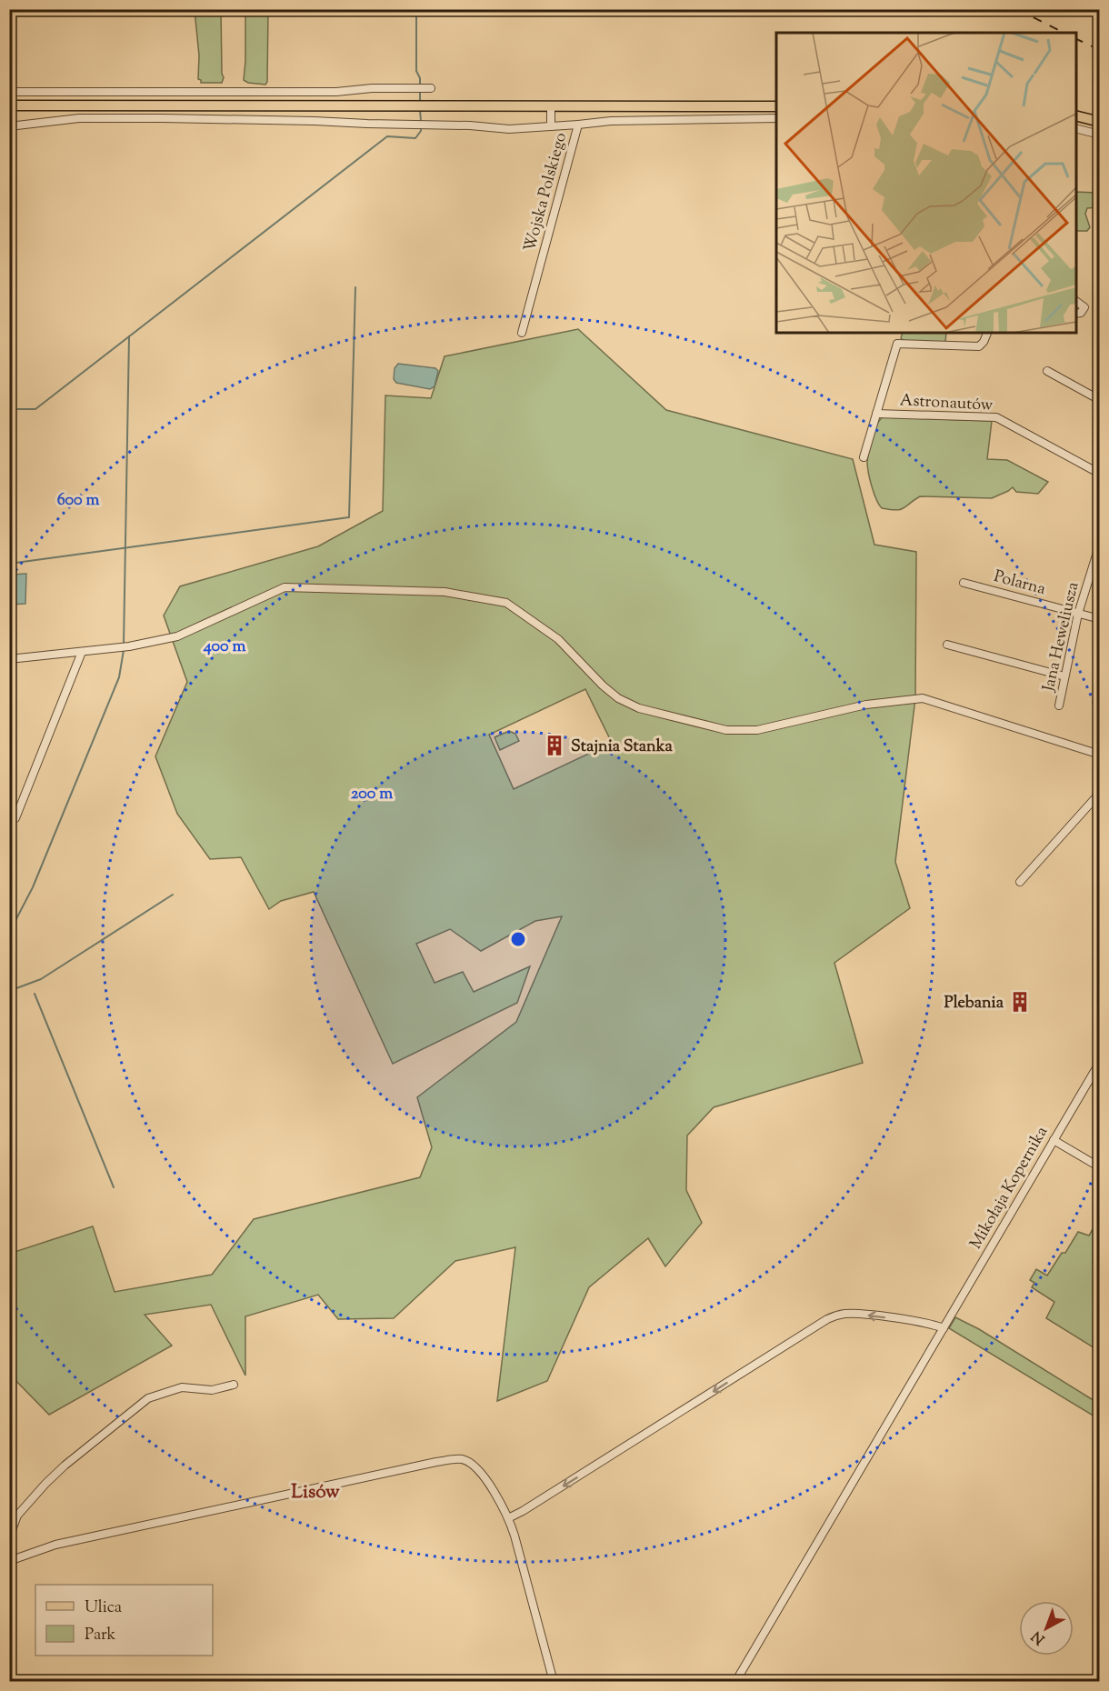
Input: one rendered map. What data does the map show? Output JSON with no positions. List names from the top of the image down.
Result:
{
  "streets": {
    "street": [
      "Wojska Polskiego",
      "Astronautów",
      "Polarna",
      "Jana Heweliusza",
      "Mikołaja Kopernika"
    ]
  },
  "crossings": [
    ["Polarna", "Jana Heweliusza"]
  ],
  "districts": ["Lisów"],
  "places": {
    "building": ["Stajnia Stanka", "Plebania"]
  },
  "legend": ["Ulica", "Park"],
  "north": "bottom left",
  "rings": ["600 m", "400 m", "200 m"]
}
